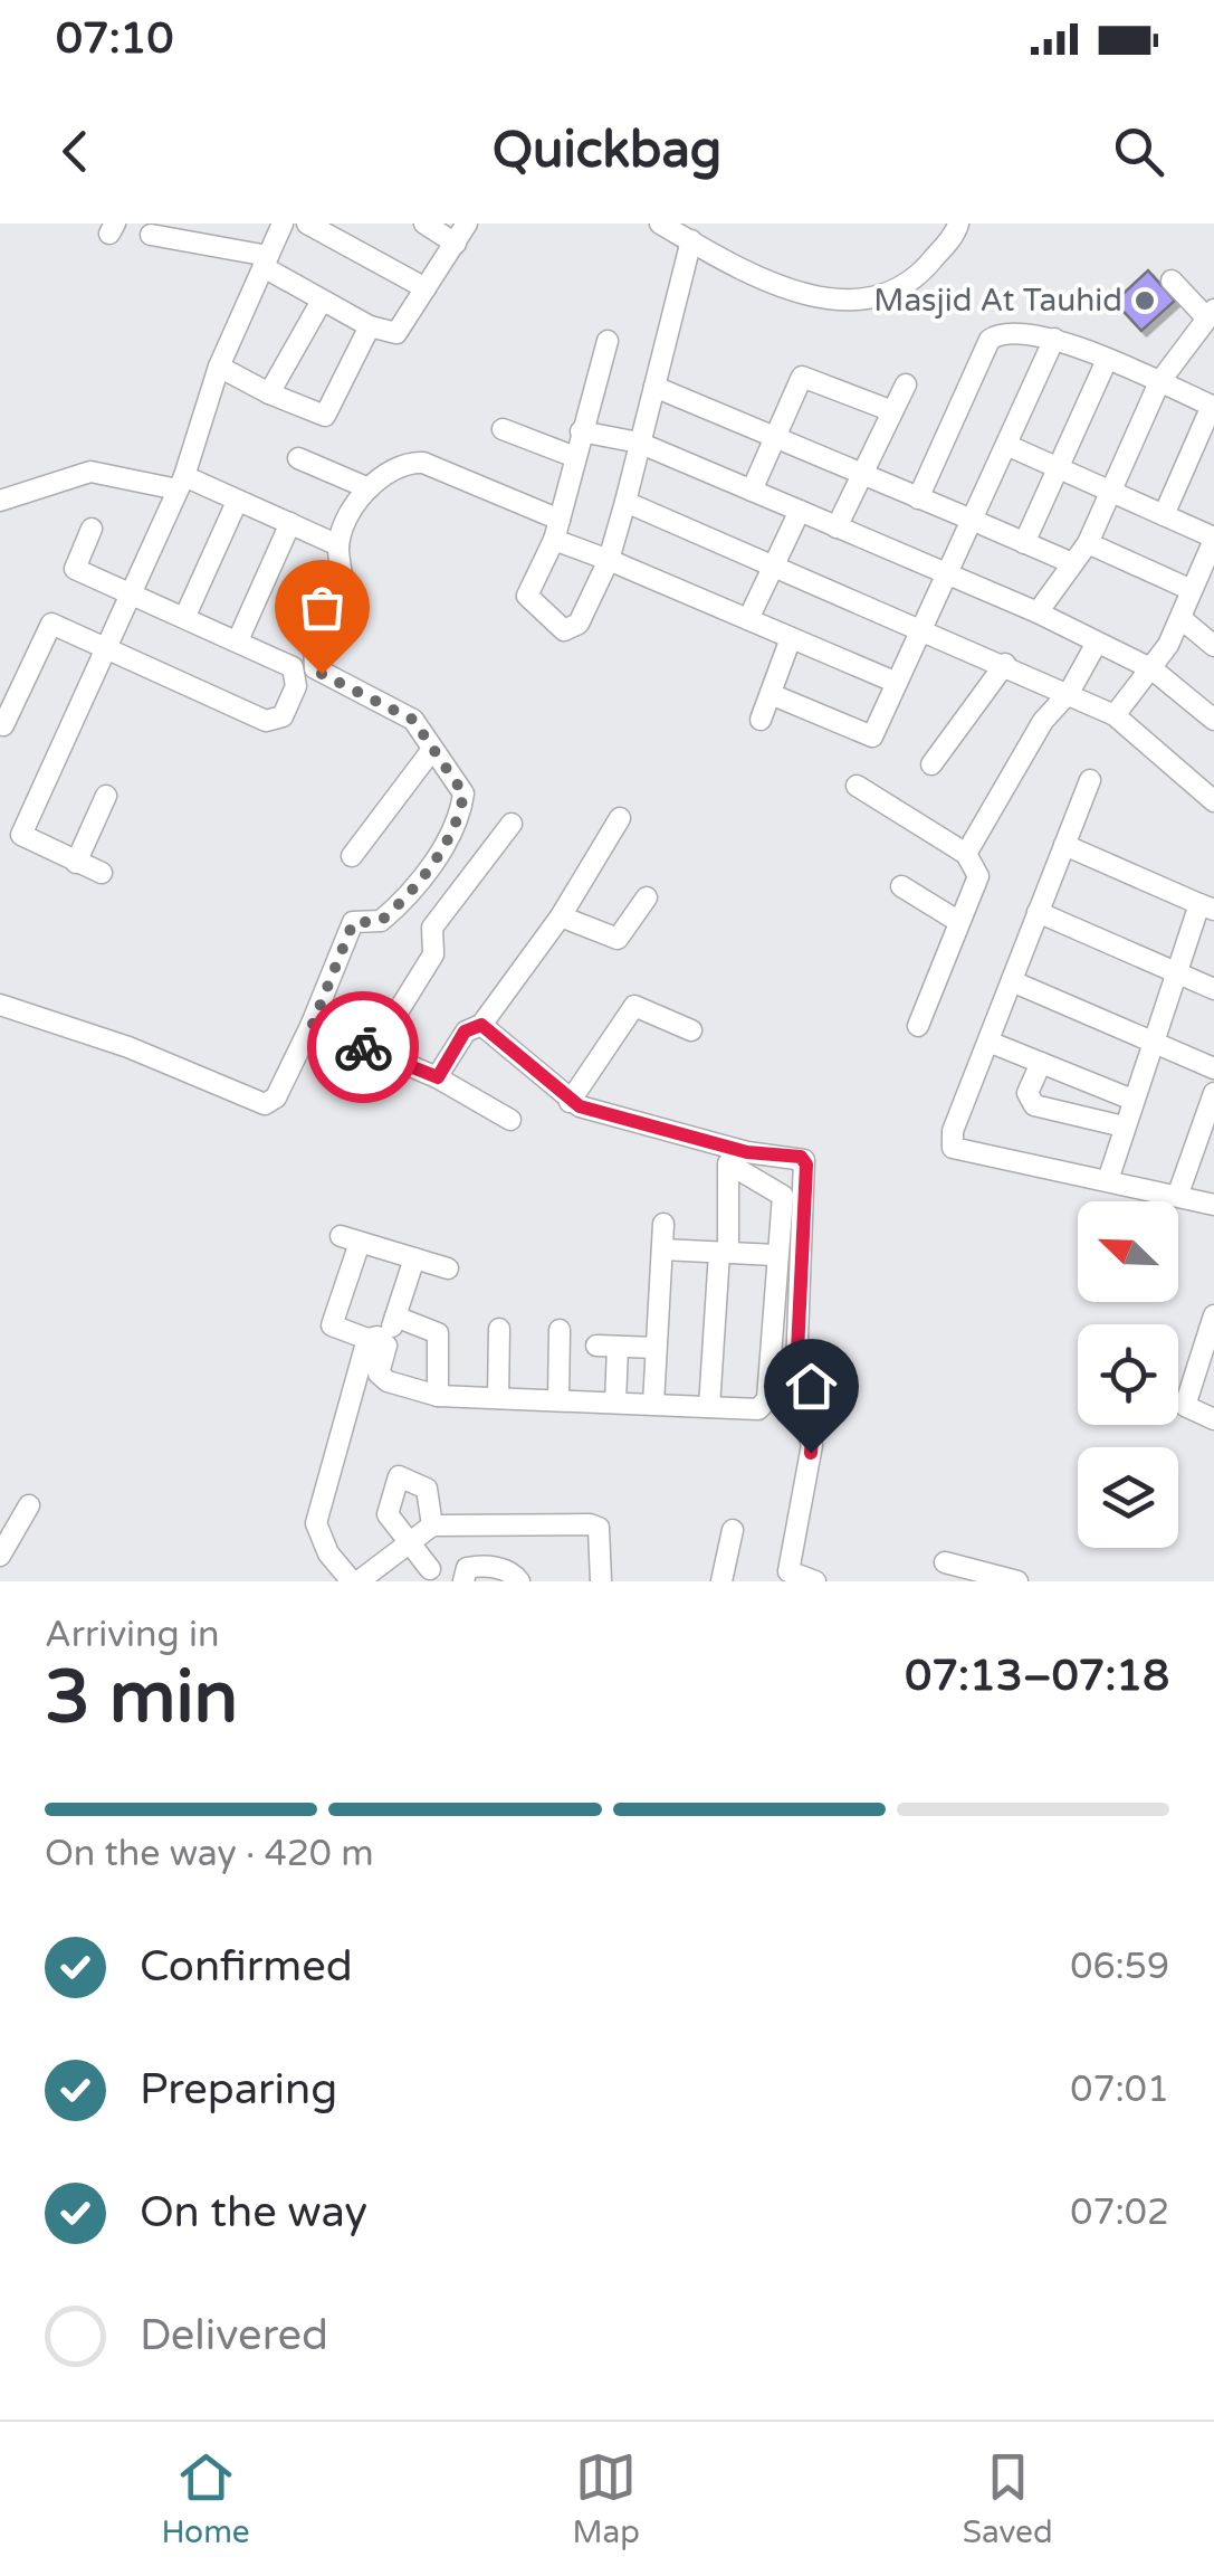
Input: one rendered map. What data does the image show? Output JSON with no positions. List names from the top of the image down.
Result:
{
  "places": ["Masjid At Tauhid"],
  "north": "top left",
  "page": {
    "status": "07:10",
    "header": "Quickbag",
    "heading": ["3 min", "Arriving in", "07:13–07:18"],
    "bar": "On the way · 420 m",
    "list": [
      ["Confirmed", "06:59"],
      ["Preparing", "07:01"],
      ["On the way", "07:02"],
      "Delivered"
    ],
    "tabs": ["Home", "Map", "Saved"]
  }
}
